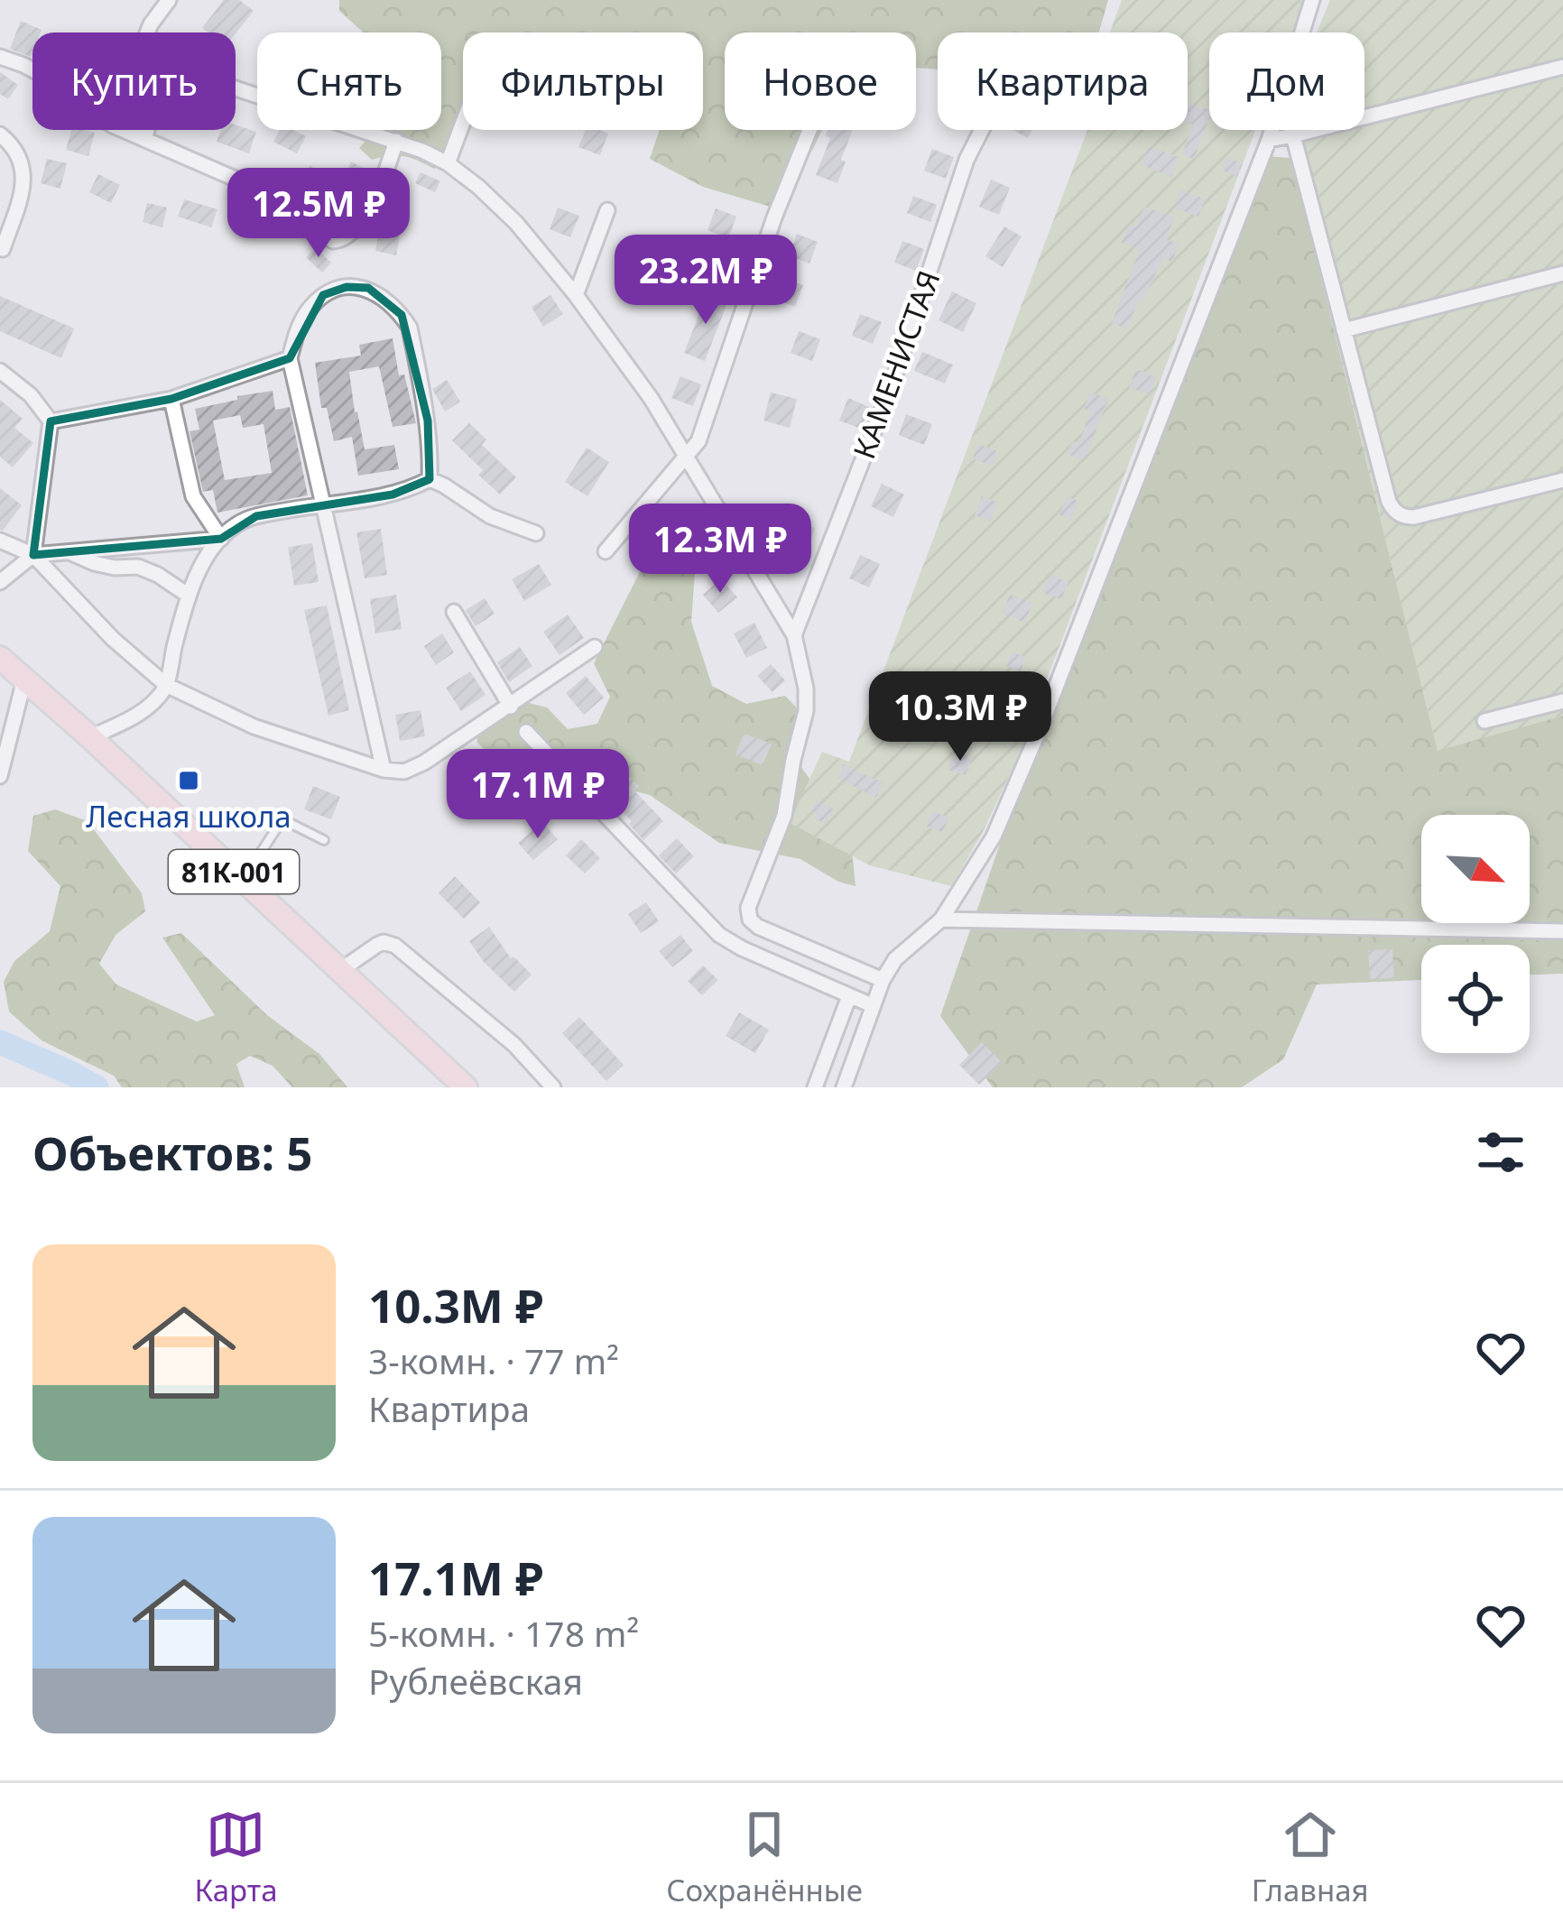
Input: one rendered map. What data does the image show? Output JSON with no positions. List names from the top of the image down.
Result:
{
  "streets": {
    "main road": ["81К-001"],
    "street": ["КАМЕНИСТАЯ"]
  },
  "places": {
    "transit": ["Лесная школа"]
  },
  "north": "bottom right",
  "page": {
    "chip": [
      "Купить",
      "Снять",
      "Фильтры",
      "Новое",
      "Квартира",
      "Дом"
    ],
    "price": [
      "12.5M ₽",
      "23.2M ₽",
      "12.3M ₽",
      "10.3M ₽",
      "17.1M ₽"
    ],
    "heading": "Объектов: 5",
    "list": [
      {
        "name": "10.3M ₽",
        "note": "3-комн. · 77 m² · Квартира"
      },
      {
        "name": "17.1M ₽",
        "note": "5-комн. · 178 m² · Рублеёвская"
      }
    ],
    "tabs": ["Карта", "Сохранённые", "Главная"]
  }
}
